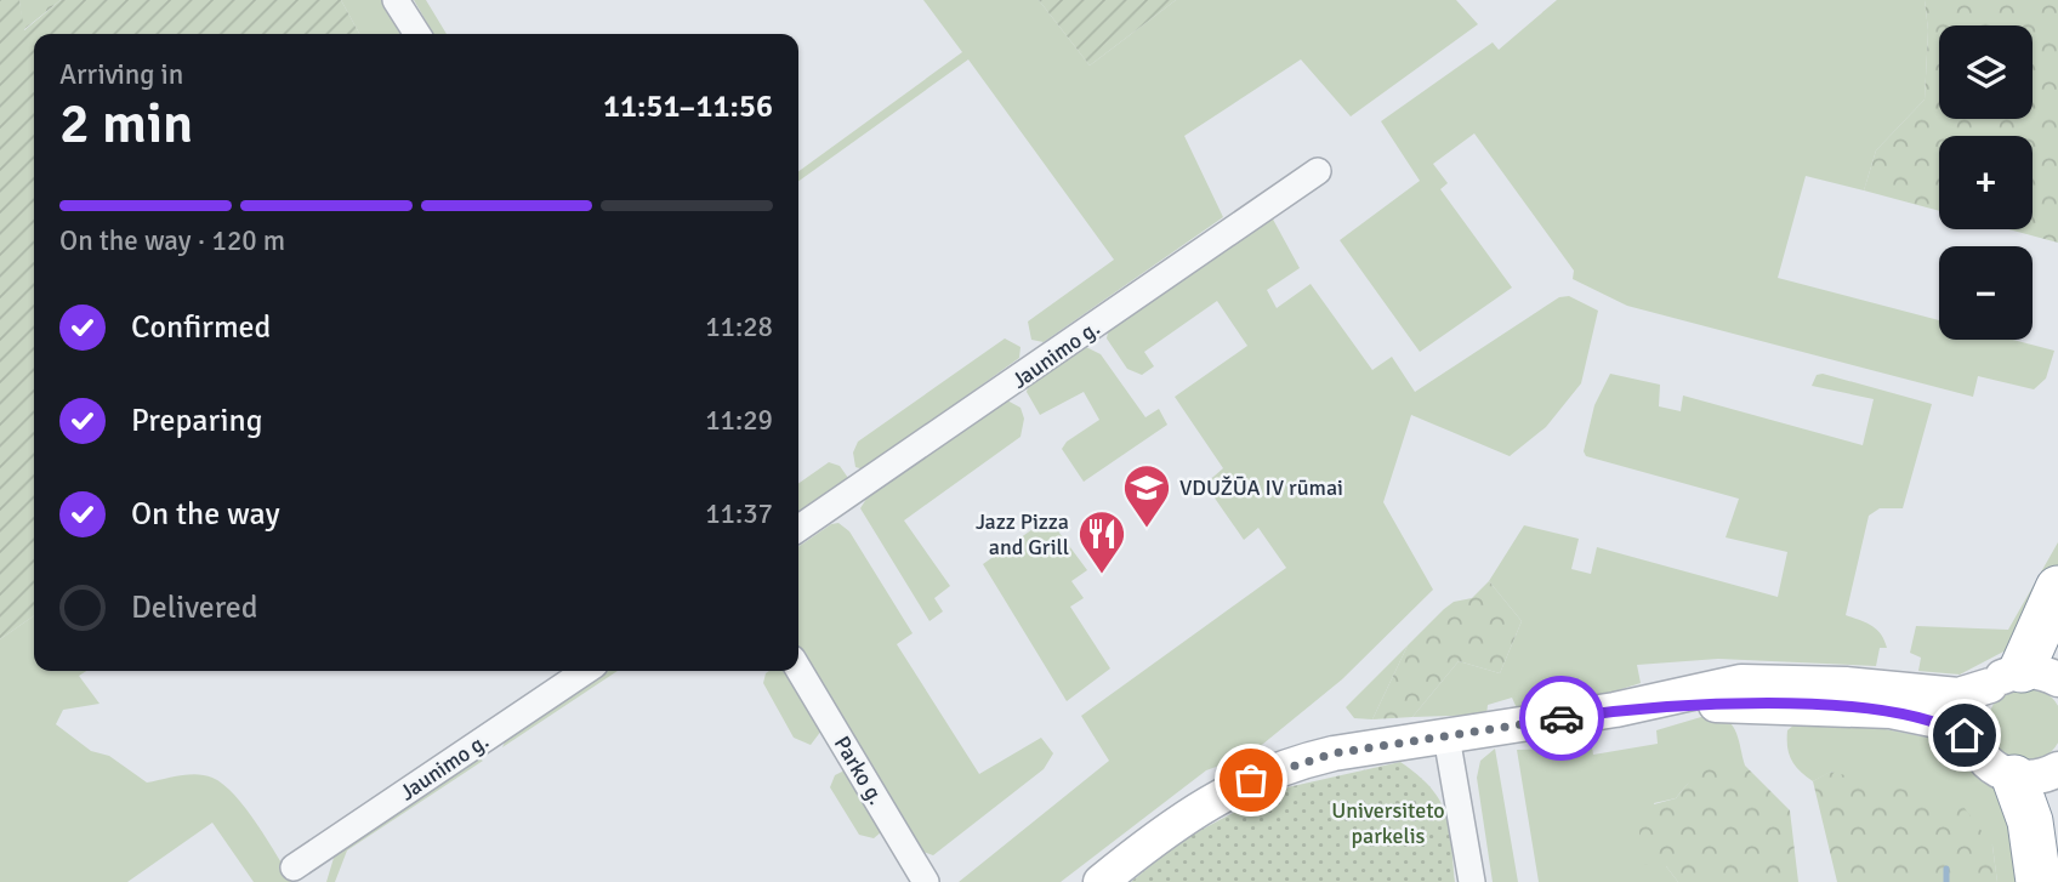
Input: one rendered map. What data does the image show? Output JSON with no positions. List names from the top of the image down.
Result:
{
  "streets": {
    "street": ["Jaunimo g.", "Parko g."]
  },
  "parks": ["Universiteto parkelis"],
  "places": {
    "school or university": ["VDUŽŪA IV rūmai"],
    "restaurant": ["Jazz Pizza and Grill"]
  },
  "page": {
    "map_buttons": ["+", "−"],
    "heading": ["2 min", "Arriving in", "11:51–11:56"],
    "bar": "On the way · 120 m",
    "list": [
      ["Confirmed", "11:28"],
      ["Preparing", "11:29"],
      ["On the way", "11:37"],
      "Delivered"
    ]
  }
}
